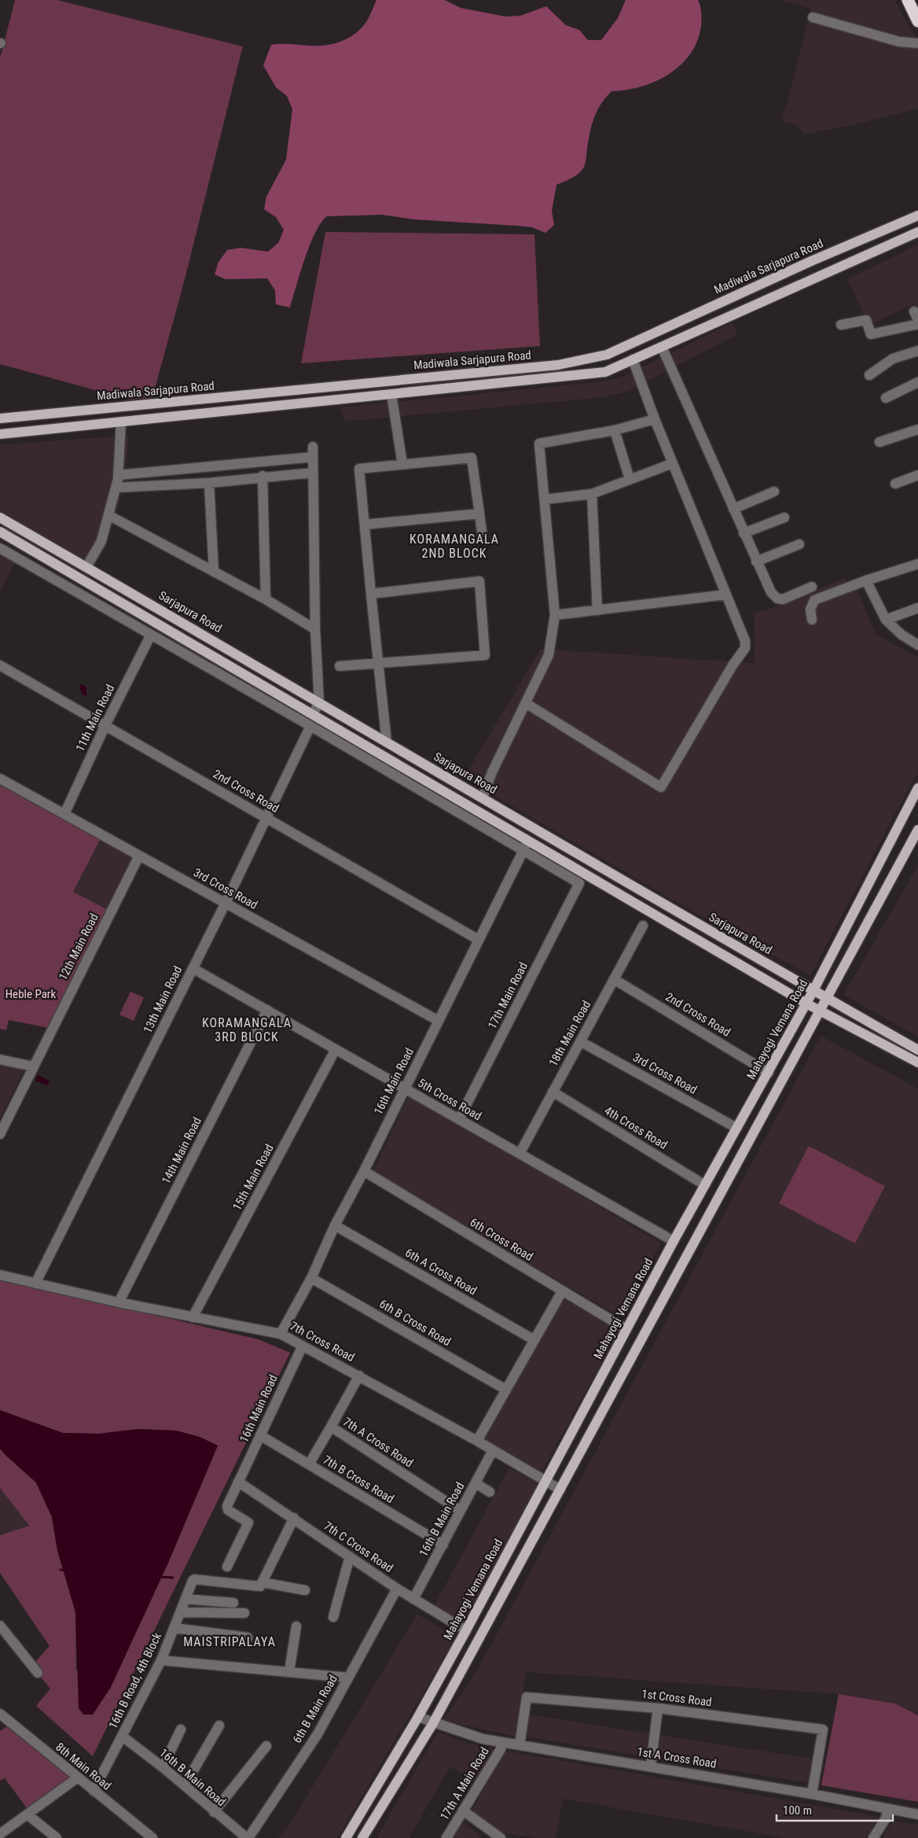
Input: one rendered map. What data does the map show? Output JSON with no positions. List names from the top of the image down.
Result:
{
  "streets": {
    "main road": ["Madiwala Sarjapura Road", "Sarjapura Road", "Mahayogi Vemana Road"],
    "street": [
      "11th Main Road",
      "2nd Cross Road",
      "3rd Cross Road",
      "12th Main Road",
      "17th Main Road",
      "13th Main Road",
      "18th Main Road",
      "16th Main Road",
      "5th Cross Road",
      "4th Cross Road",
      "14th Main Road",
      "15th Main Road",
      "6th Cross Road",
      "6th A Cross Road",
      "6th B Cross Road",
      "7th Cross Road",
      "7th A Cross Road",
      "7th B Cross Road",
      "16th B Main Road",
      "7th C Cross Road",
      "16th B Road, 4th Block",
      "1st Cross Road",
      "6th B Main Road",
      "1st A Cross Road",
      "8th Main Road",
      "17th A Main Road"
    ]
  },
  "crossings": [
    ["Sarjapura Road", "Mahayogi Vemana Road"],
    ["11th Main Road", "2nd Cross Road"],
    ["11th Main Road", "3rd Cross Road"],
    ["2nd Cross Road", "13th Main Road"],
    ["2nd Cross Road", "Mahayogi Vemana Road"],
    ["2nd Cross Road", "18th Main Road"],
    ["2nd Cross Road", "16th Main Road"],
    ["3rd Cross Road", "12th Main Road"],
    ["3rd Cross Road", "13th Main Road"],
    ["3rd Cross Road", "Mahayogi Vemana Road"],
    ["3rd Cross Road", "18th Main Road"],
    ["3rd Cross Road", "16th Main Road"],
    ["17th Main Road", "16th Main Road"],
    ["17th Main Road", "5th Cross Road"],
    ["13th Main Road", "5th Cross Road"],
    ["13th Main Road", "7th Cross Road"],
    ["Mahayogi Vemana Road", "5th Cross Road"],
    ["Mahayogi Vemana Road", "4th Cross Road"],
    ["Mahayogi Vemana Road", "6th Cross Road"],
    ["Mahayogi Vemana Road", "7th Cross Road"],
    ["Mahayogi Vemana Road", "7th C Cross Road"],
    ["18th Main Road", "5th Cross Road"],
    ["18th Main Road", "4th Cross Road"],
    ["16th Main Road", "5th Cross Road"],
    ["16th Main Road", "6th Cross Road"],
    ["16th Main Road", "6th A Cross Road"],
    ["16th Main Road", "6th B Cross Road"],
    ["16th Main Road", "7th Cross Road"],
    ["16th Main Road", "7th B Cross Road"],
    ["16th Main Road", "7th C Cross Road"],
    ["5th Cross Road", "14th Main Road"],
    ["5th Cross Road", "15th Main Road"],
    ["14th Main Road", "7th Cross Road"],
    ["15th Main Road", "7th Cross Road"],
    ["7th Cross Road", "7th A Cross Road"],
    ["7th Cross Road", "16th B Main Road"],
    ["7th A Cross Road", "16th B Main Road"],
    ["7th B Cross Road", "16th B Main Road"],
    ["16th B Main Road", "7th C Cross Road"],
    ["16th B Main Road", "16th B Road, 4th Block"],
    ["16th B Main Road", "6th B Main Road"],
    ["7th C Cross Road", "6th B Main Road"],
    ["16th B Road, 4th Block", "8th Main Road"],
    ["1st Cross Road", "1st A Cross Road"],
    ["1st A Cross Road", "17th A Main Road"]
  ],
  "districts": ["KORAMANGALA 2ND BLOCK", "KORAMANGALA 3RD BLOCK", "MAISTRIPALAYA"],
  "parks": ["Heble Park"],
  "scale_bar": "100 m"
}
